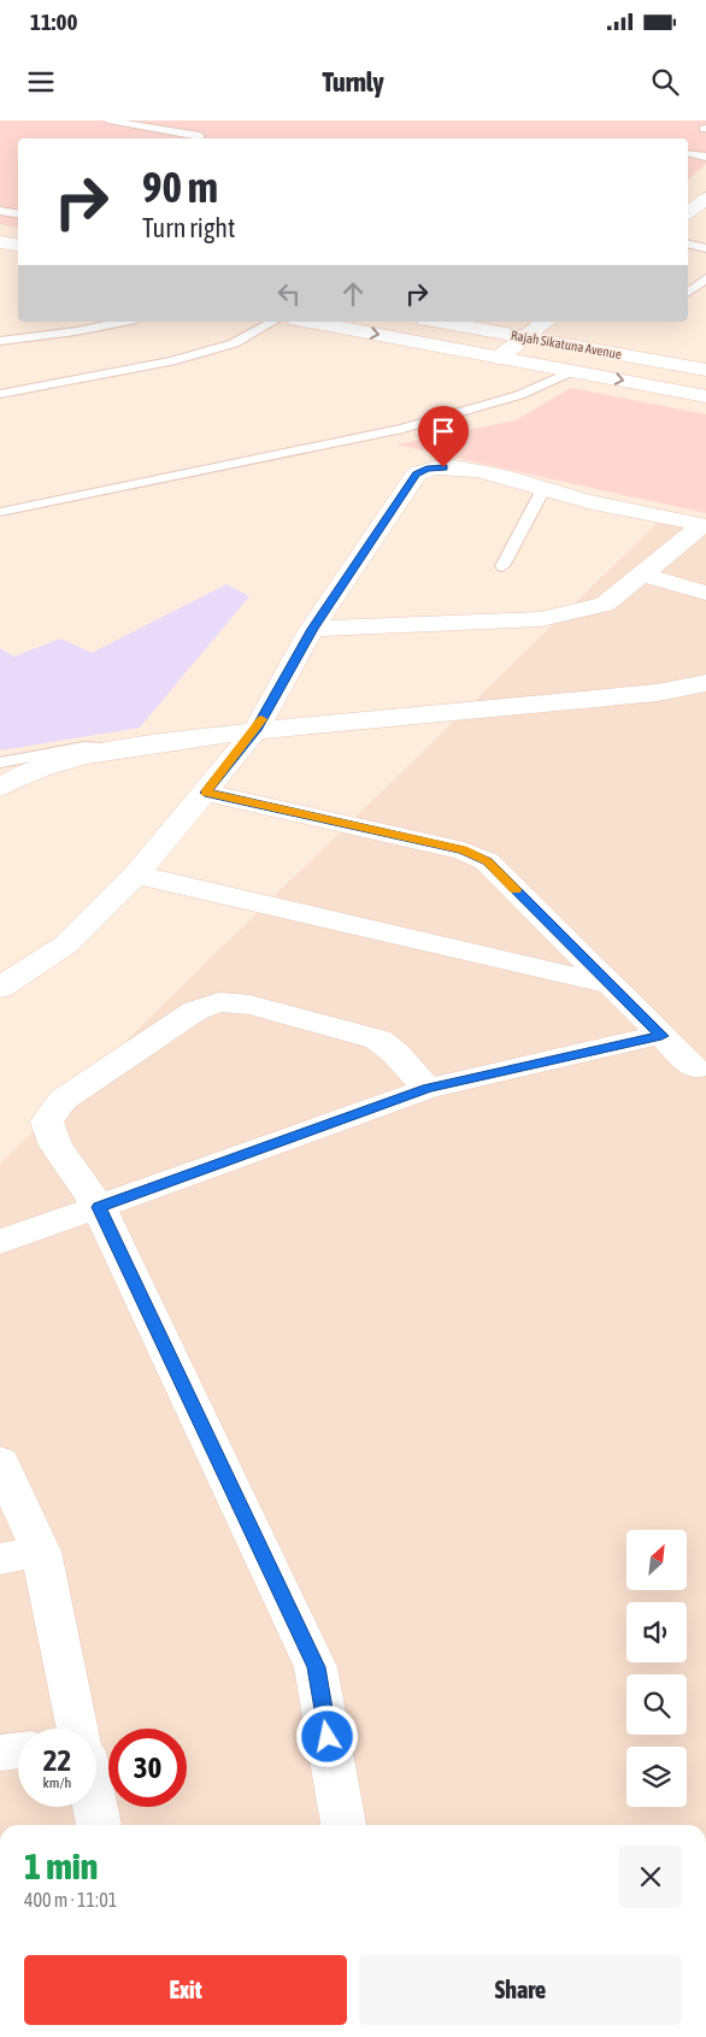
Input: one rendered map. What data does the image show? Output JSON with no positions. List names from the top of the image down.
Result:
{
  "streets": {
    "street": ["Rajah Sikatuna Avenue"]
  },
  "north": "top right",
  "page": {
    "status": "11:00",
    "header": "Turnly",
    "turn": ["90 m", "Turn right"],
    "speed": "22 km/h",
    "limit": "30",
    "heading": ["1 min", "400 m · 11:01"],
    "buttons": ["Exit", "Share"]
  }
}
